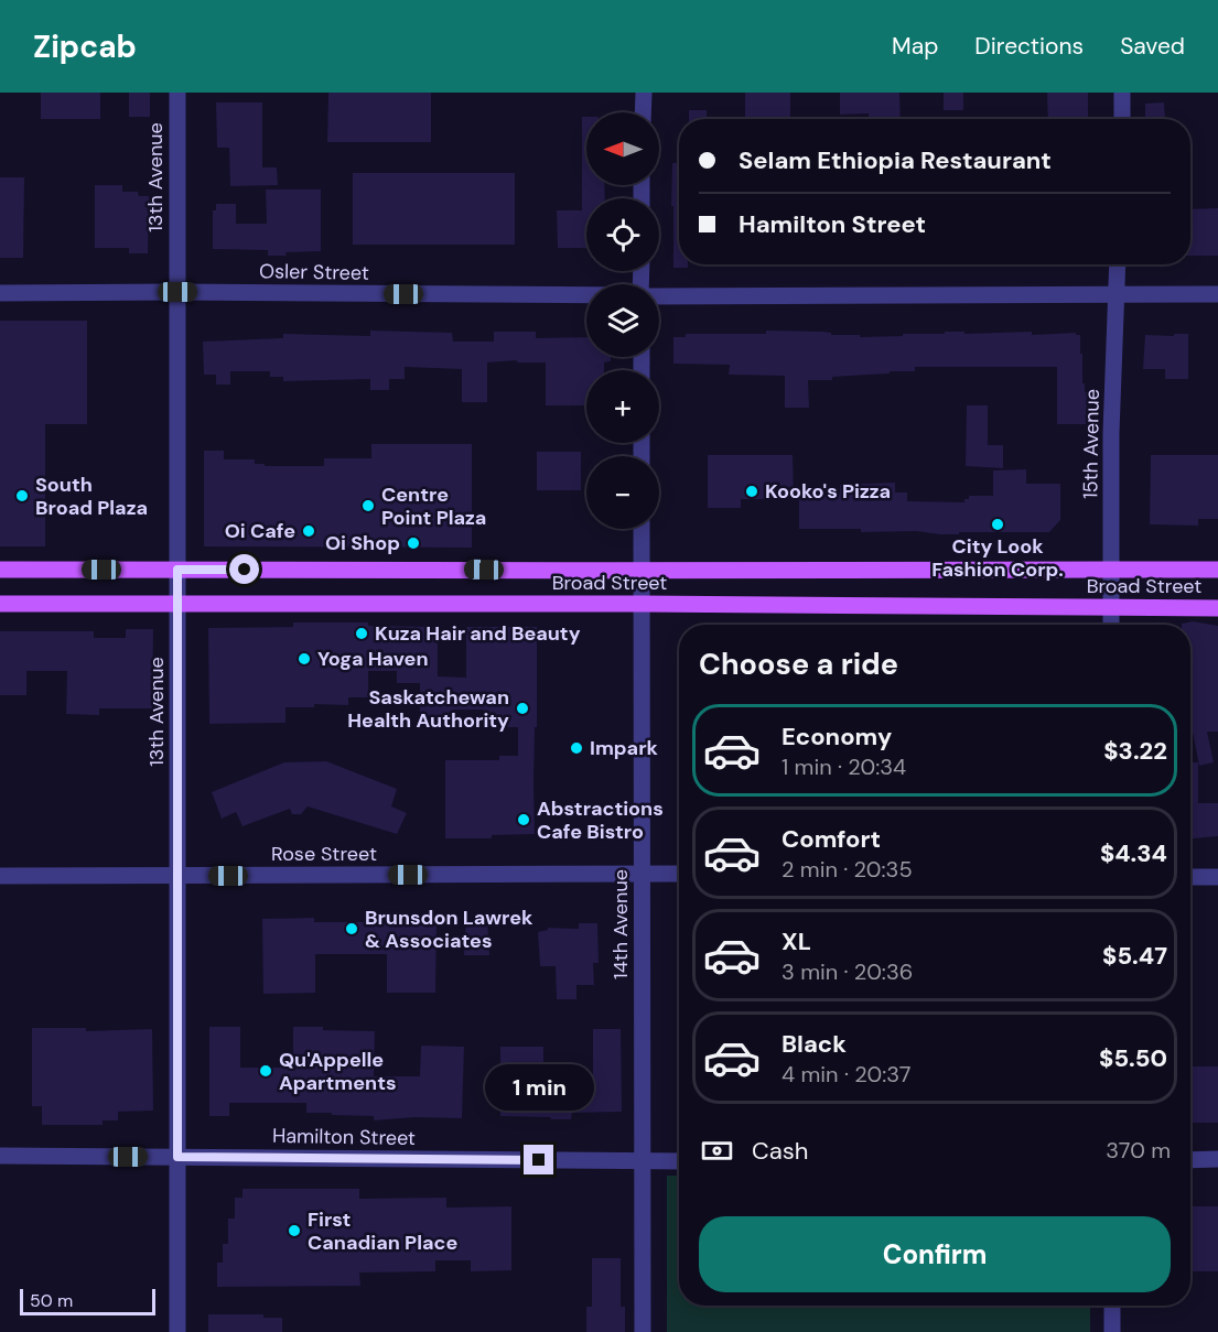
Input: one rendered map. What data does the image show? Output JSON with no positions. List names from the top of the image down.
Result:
{
  "streets": {
    "main road": ["Broad Street"],
    "street": [
      "13th Avenue",
      "Osler Street",
      "15th Avenue",
      "Rose Street",
      "14th Avenue",
      "Hamilton Street"
    ]
  },
  "crossings": [
    ["13th Avenue", "Osler Street"],
    ["13th Avenue", "Broad Street"],
    ["13th Avenue", "Rose Street"],
    ["13th Avenue", "Hamilton Street"],
    ["15th Avenue", "Broad Street"],
    ["Broad Street", "14th Avenue"],
    ["Rose Street", "14th Avenue"],
    ["14th Avenue", "Hamilton Street"]
  ],
  "places": [
    "Kooko's Pizza",
    "South Broad Plaza",
    "Centre Point Plaza",
    "City Look Fashion Corp.",
    "Oi Cafe",
    "Oi Shop",
    "Kuza Hair and Beauty",
    "Yoga Haven",
    "Saskatchewan Health Authority",
    "Impark",
    "Abstractions Cafe Bistro",
    "Brunsdon Lawrek & Associates",
    "Qu'Appelle Apartments",
    "First Canadian Place"
  ],
  "scale_bar": "50 m",
  "north": "left",
  "page": {
    "header": "Zipcab",
    "nav": ["Map", "Directions", "Saved"],
    "map_buttons": ["+", "−"],
    "banner": ["Selam Ethiopia Restaurant", "Hamilton Street"],
    "heading": "Choose a ride",
    "list": [
      {
        "name": "Economy",
        "note": "1 min · 20:34",
        "value": "$3.22"
      },
      {
        "name": "Comfort",
        "note": "2 min · 20:35",
        "value": "$4.34"
      },
      {
        "name": "XL",
        "note": "3 min · 20:36",
        "value": "$5.47"
      },
      {
        "name": "Black",
        "note": "4 min · 20:37",
        "value": "$5.50"
      }
    ],
    "bubble": "1 min",
    "pay": ["Cash", "370 m"],
    "buttons": "Confirm",
    "scale": "50 m"
  }
}
